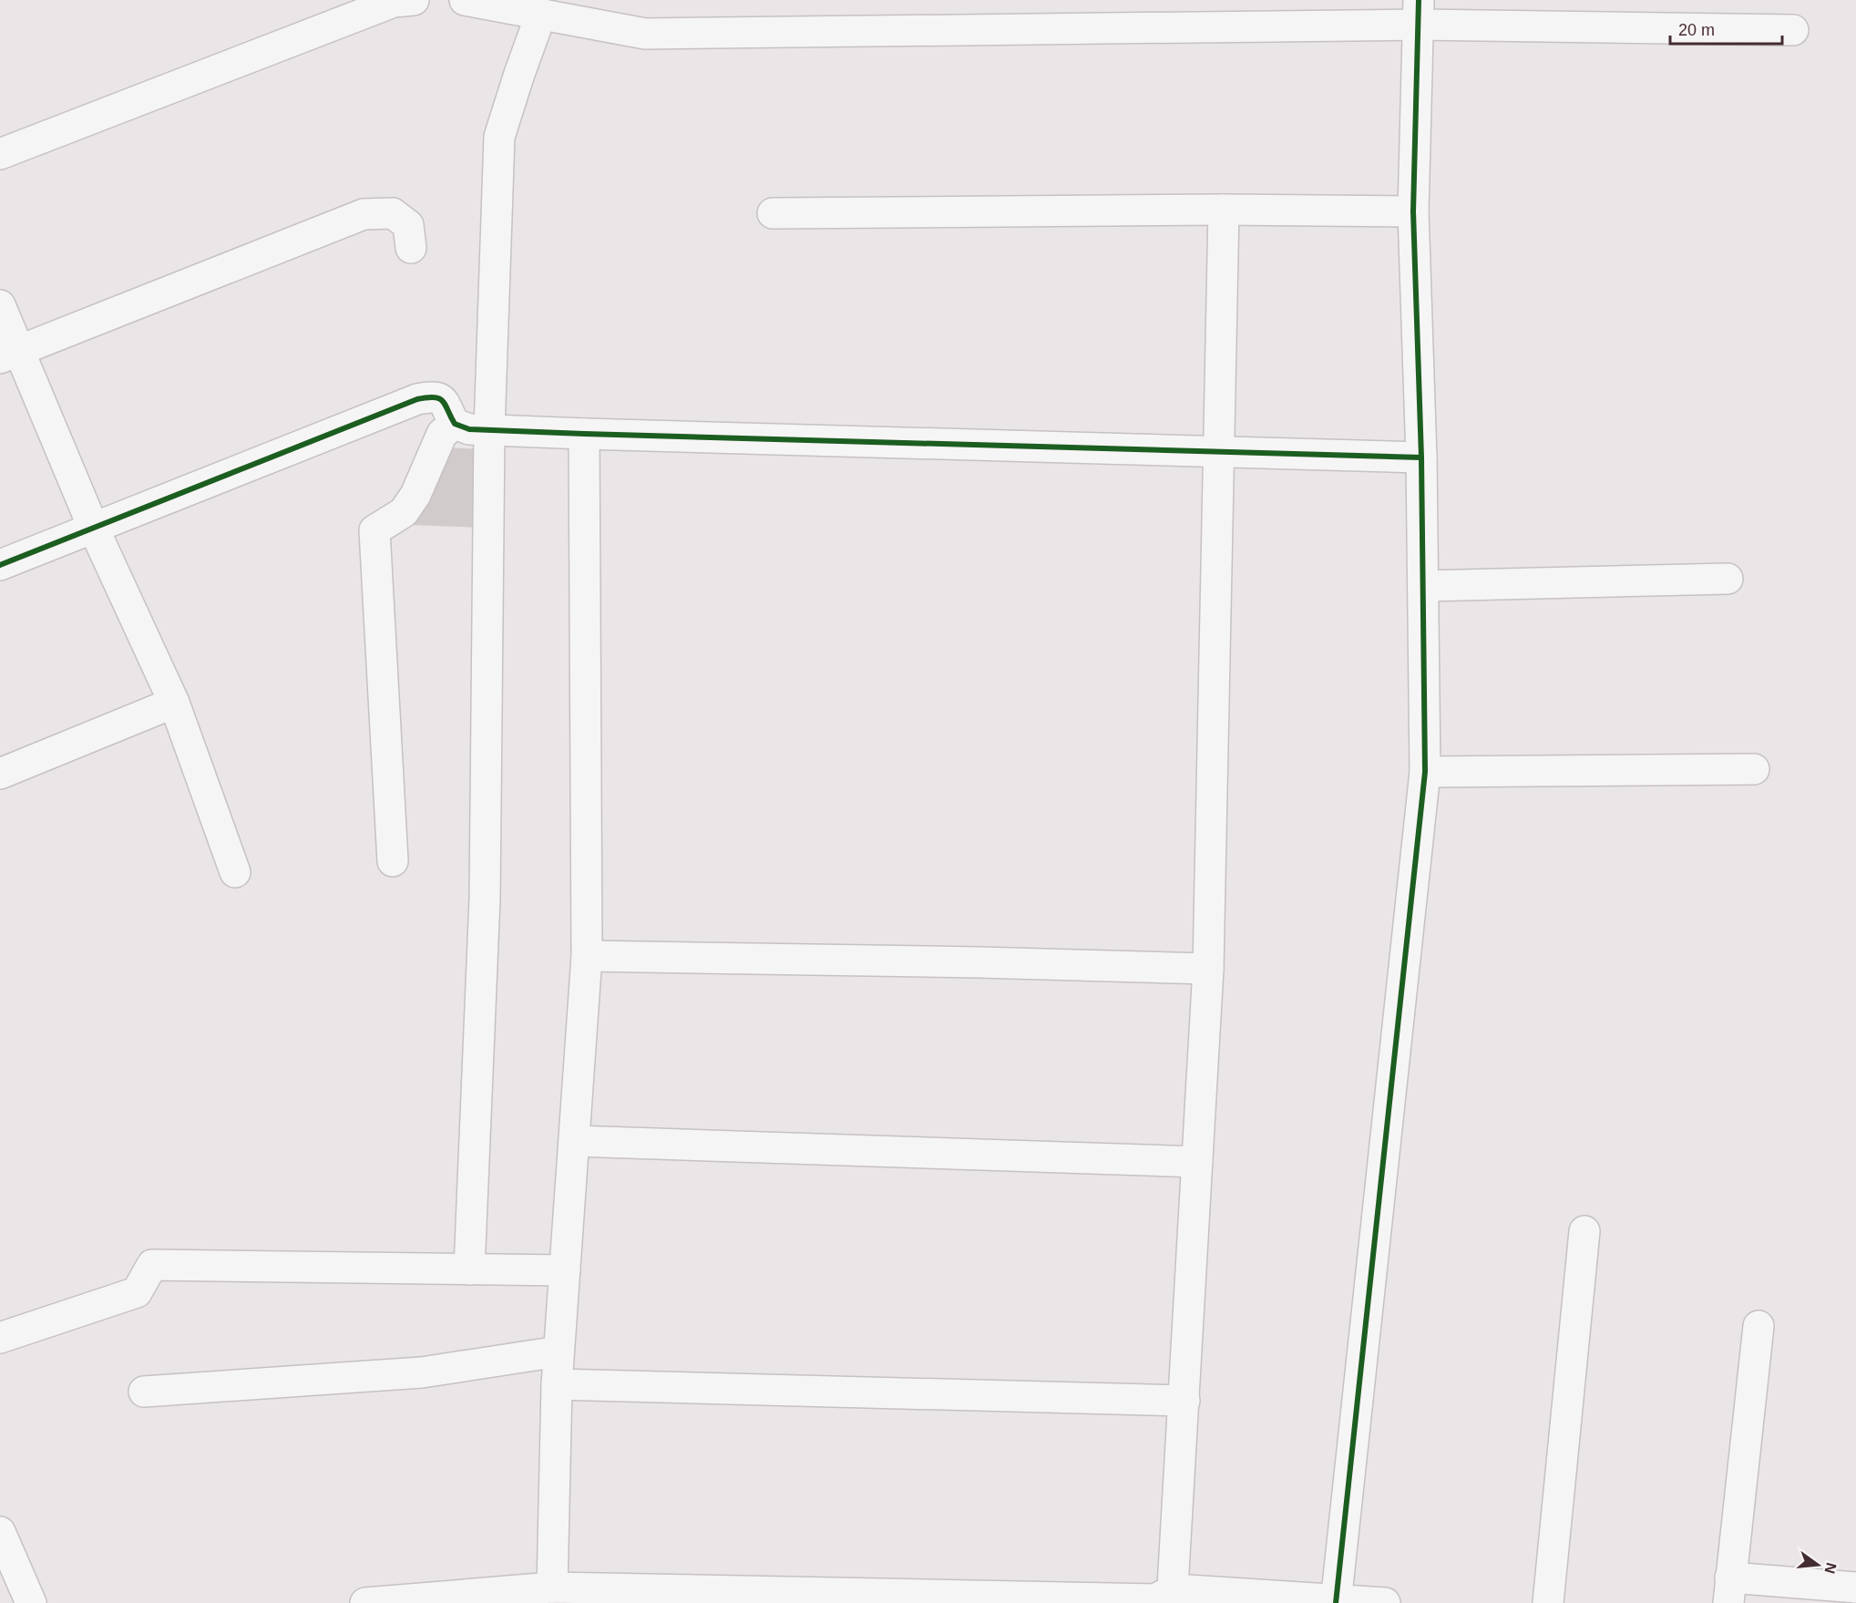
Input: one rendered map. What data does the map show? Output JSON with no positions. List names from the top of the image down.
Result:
{
  "scale_bar": "20 m",
  "north": "right"
}
